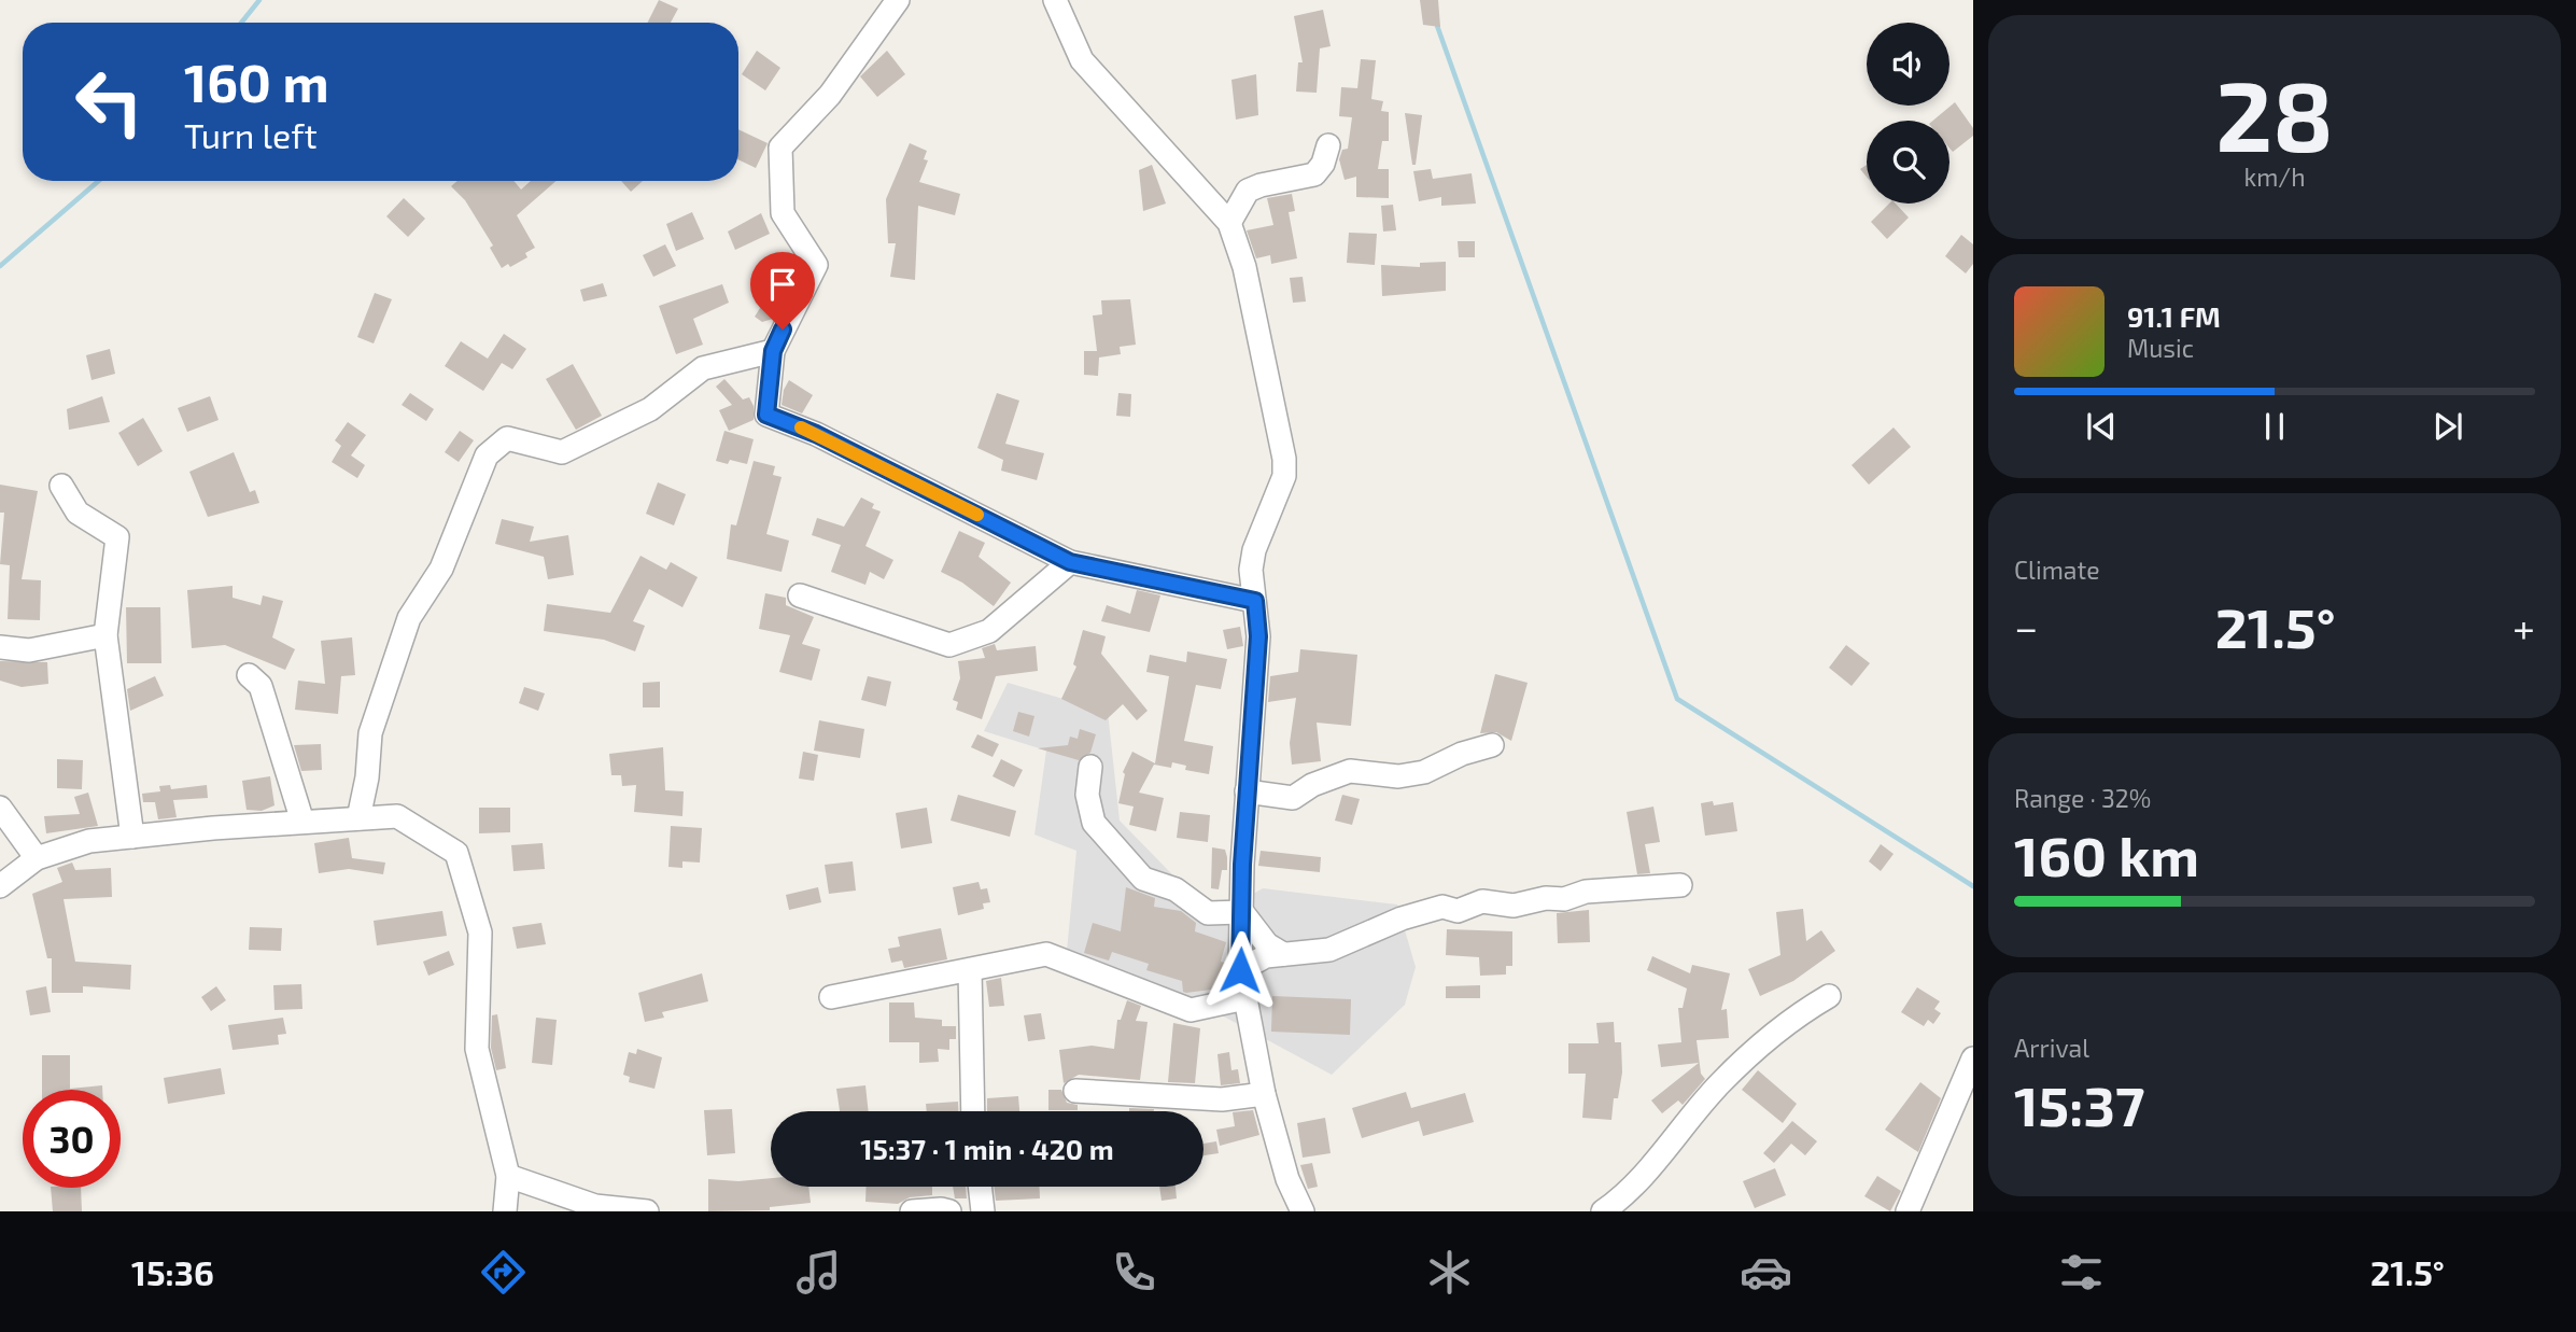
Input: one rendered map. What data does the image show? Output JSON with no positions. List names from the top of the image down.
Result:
{
  "page": {
    "tile": [
      ["28", "km/h"],
      "Climate",
      ["Range · 32%", "160 km"],
      ["Arrival", "15:37"]
    ],
    "turn": ["160 m", "Turn left"],
    "song": ["91.1 FM", "Music"],
    "heat": ["−", "21.5°", "+"],
    "limit": "30",
    "trip": "15:37 · 1 min · 420 m",
    "tabs": ["15:36", "21.5°"]
  }
}
